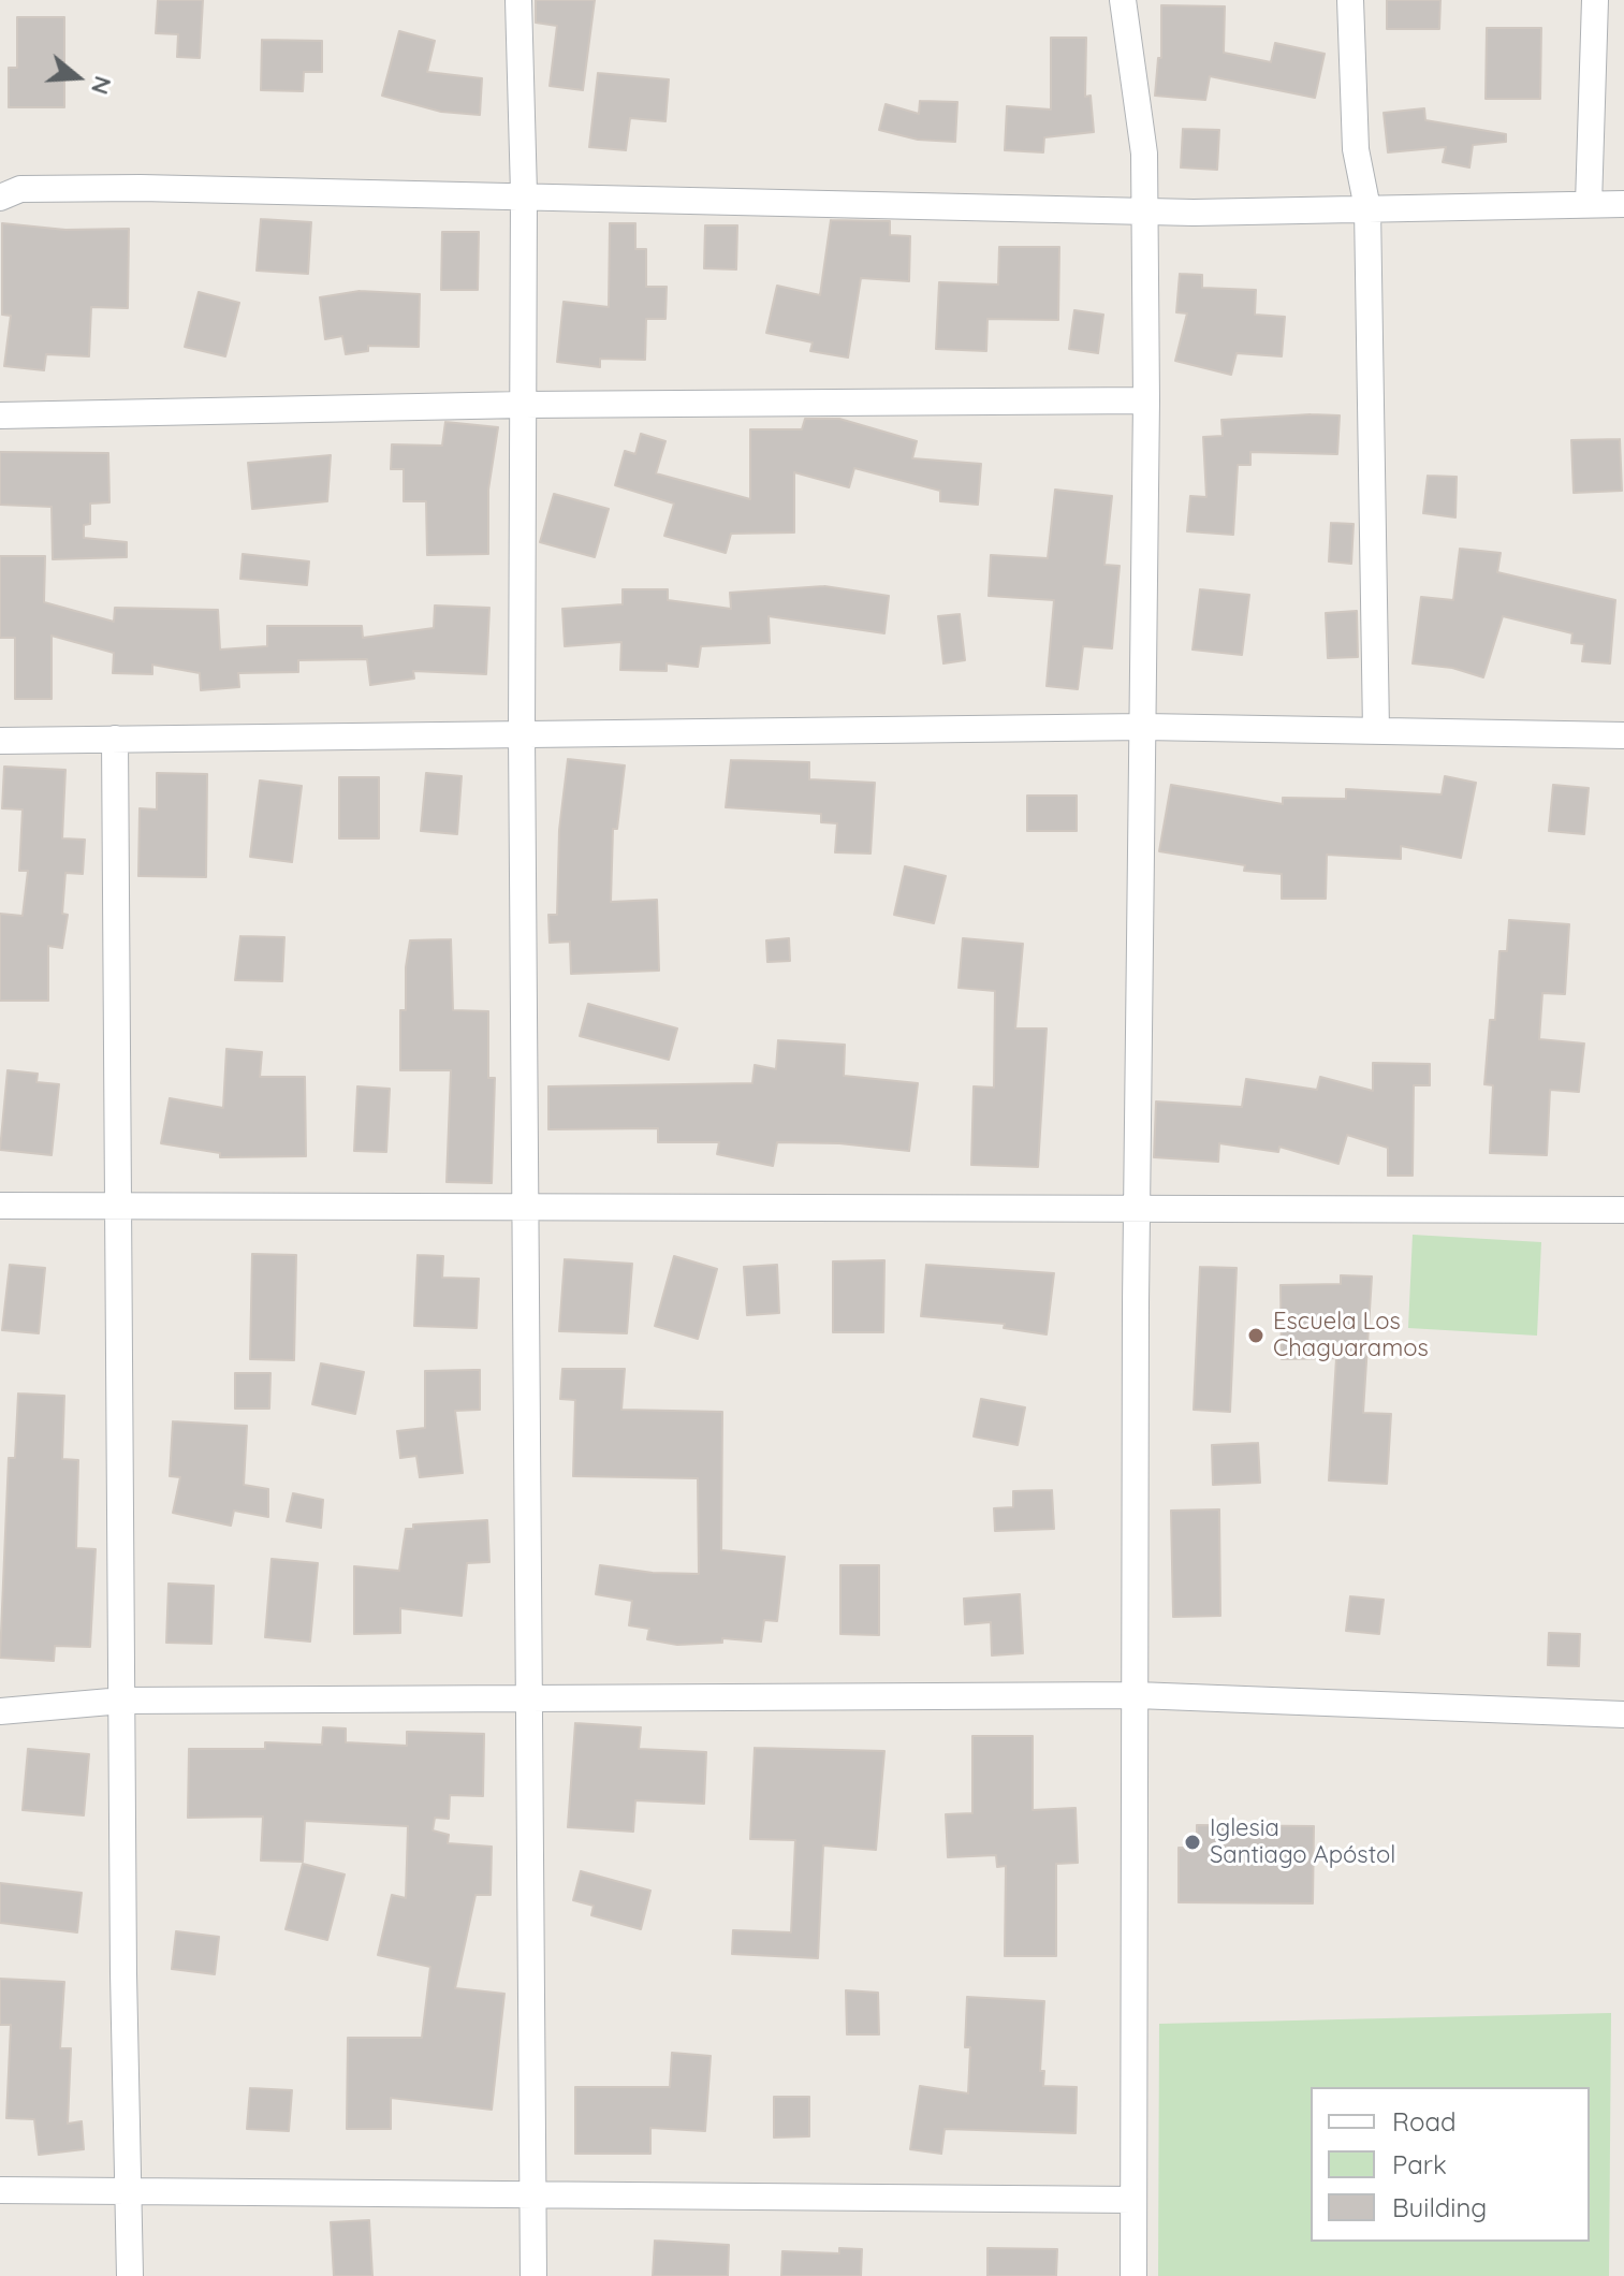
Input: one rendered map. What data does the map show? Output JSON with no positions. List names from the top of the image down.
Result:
{
  "places": ["Escuela Los Chaguaramos", "Iglesia Santiago Apóstol"],
  "legend": ["Road", "Park", "Building"],
  "north": "right"
}
